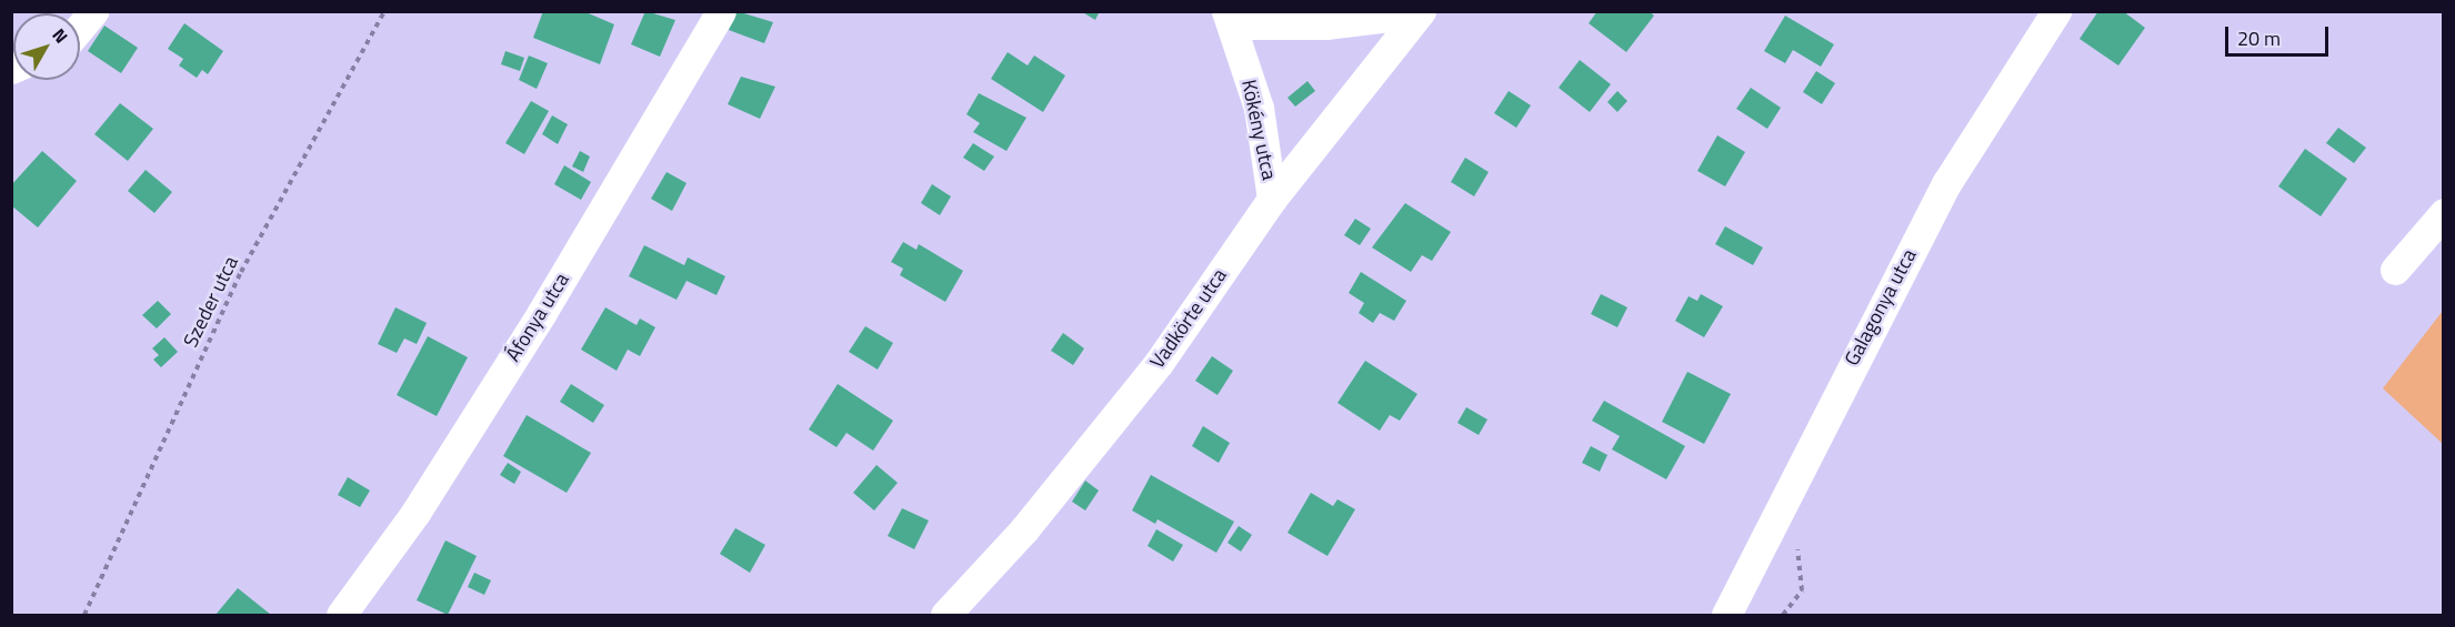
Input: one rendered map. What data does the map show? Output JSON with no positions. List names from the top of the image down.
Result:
{
  "streets": {
    "street": [
      "Kökény utca",
      "Galagonya utca",
      "Áfonya utca",
      "Vadkörte utca"
    ],
    "path": ["Szeder utca"]
  },
  "crossings": [
    ["Kökény utca", "Vadkörte utca"]
  ],
  "scale_bar": "20 m",
  "north": "top right"
}
